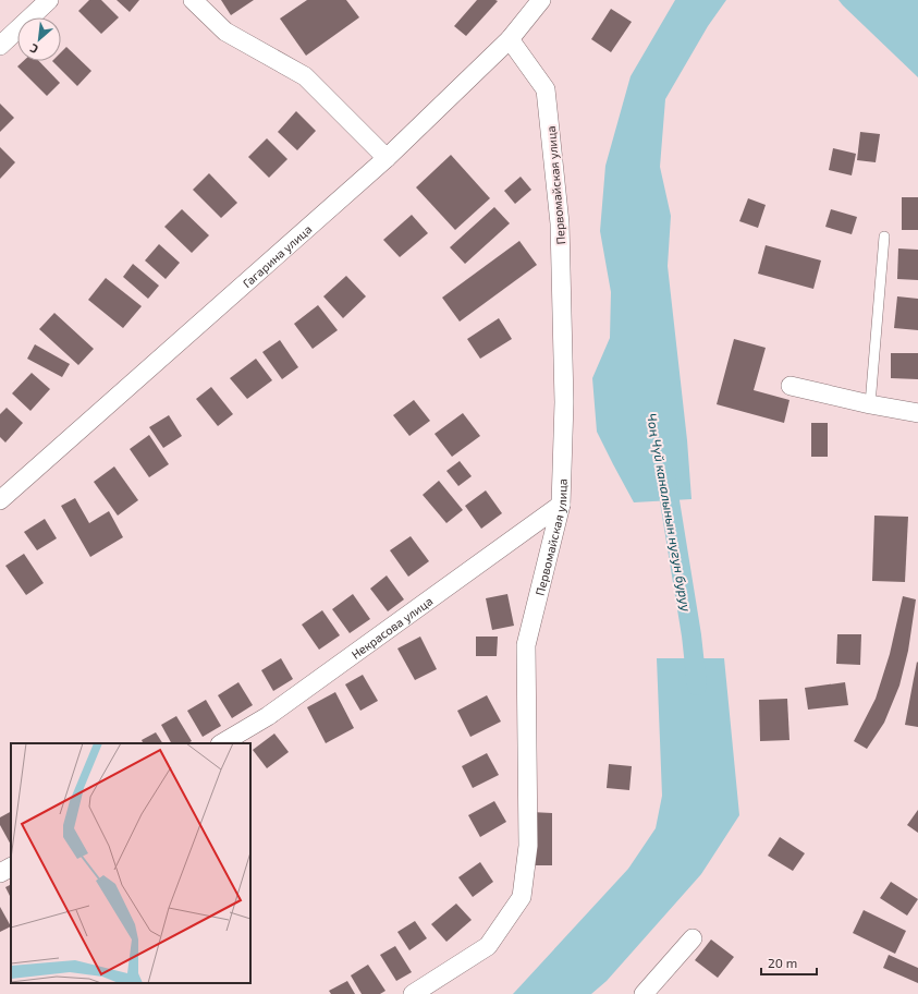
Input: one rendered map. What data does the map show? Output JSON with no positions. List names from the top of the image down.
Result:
{
  "streets": {
    "street": ["Первомайская улица", "Гагарина улица", "Некрасова улица"]
  },
  "crossings": [
    ["Первомайская улица", "Гагарина улица"],
    ["Первомайская улица", "Некрасова улица"]
  ],
  "water": ["Чоң Чүй каналынын нугун буруу"],
  "scale_bar": "20 m",
  "north": "bottom left"
}
